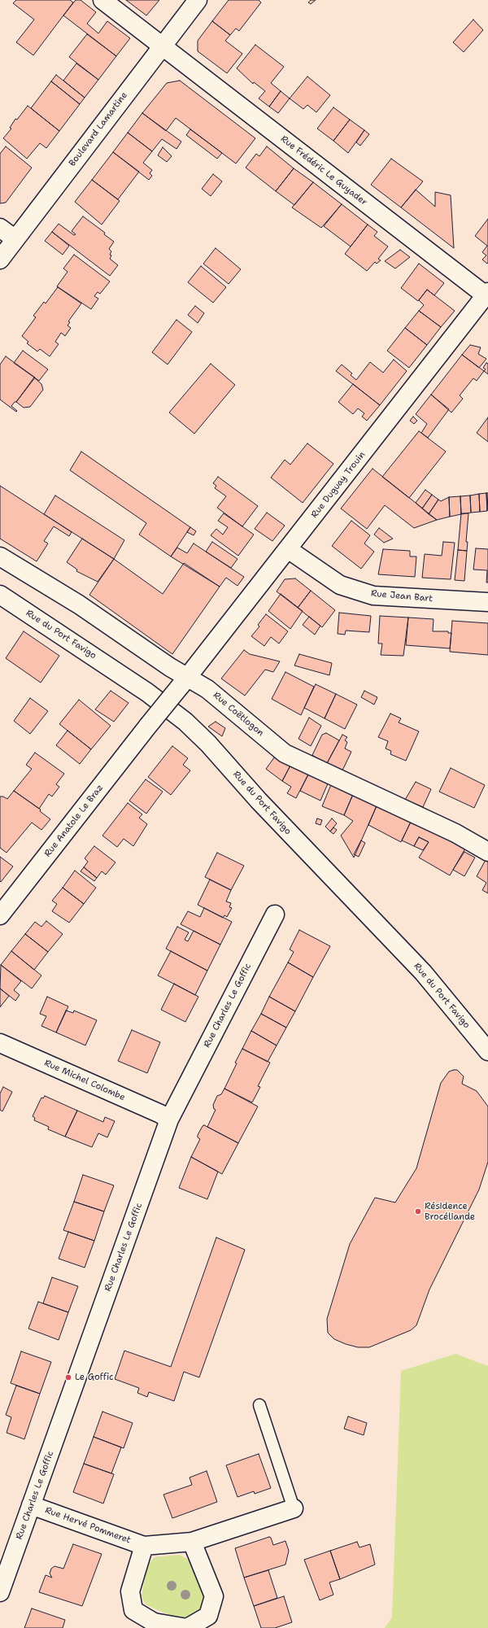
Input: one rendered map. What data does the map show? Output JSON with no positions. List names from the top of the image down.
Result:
{
  "streets": {
    "street": [
      "Boulevard Lamartine",
      "Rue Frédéric Le Guyader",
      "Rue Duguay Trouin",
      "Rue Jean Bart",
      "Rue du Port Favigo",
      "Rue Coëtlogon",
      "Rue Anatole Le Braz",
      "Rue Charles Le Goffic",
      "Rue Michel Colombe",
      "Rue Hervé Pommeret"
    ]
  },
  "crossings": [
    ["Boulevard Lamartine", "Rue Frédéric Le Guyader"],
    ["Rue Frédéric Le Guyader", "Rue Duguay Trouin"],
    ["Rue Duguay Trouin", "Rue Jean Bart"],
    ["Rue Duguay Trouin", "Rue Coëtlogon"],
    ["Rue Duguay Trouin", "Rue Anatole Le Braz"],
    ["Rue Coëtlogon", "Rue Anatole Le Braz"],
    ["Rue Charles Le Goffic", "Rue Michel Colombe"],
    ["Rue Charles Le Goffic", "Rue Hervé Pommeret"]
  ],
  "places": ["Résidence Brocéliande", "Le Goffic"]
}
